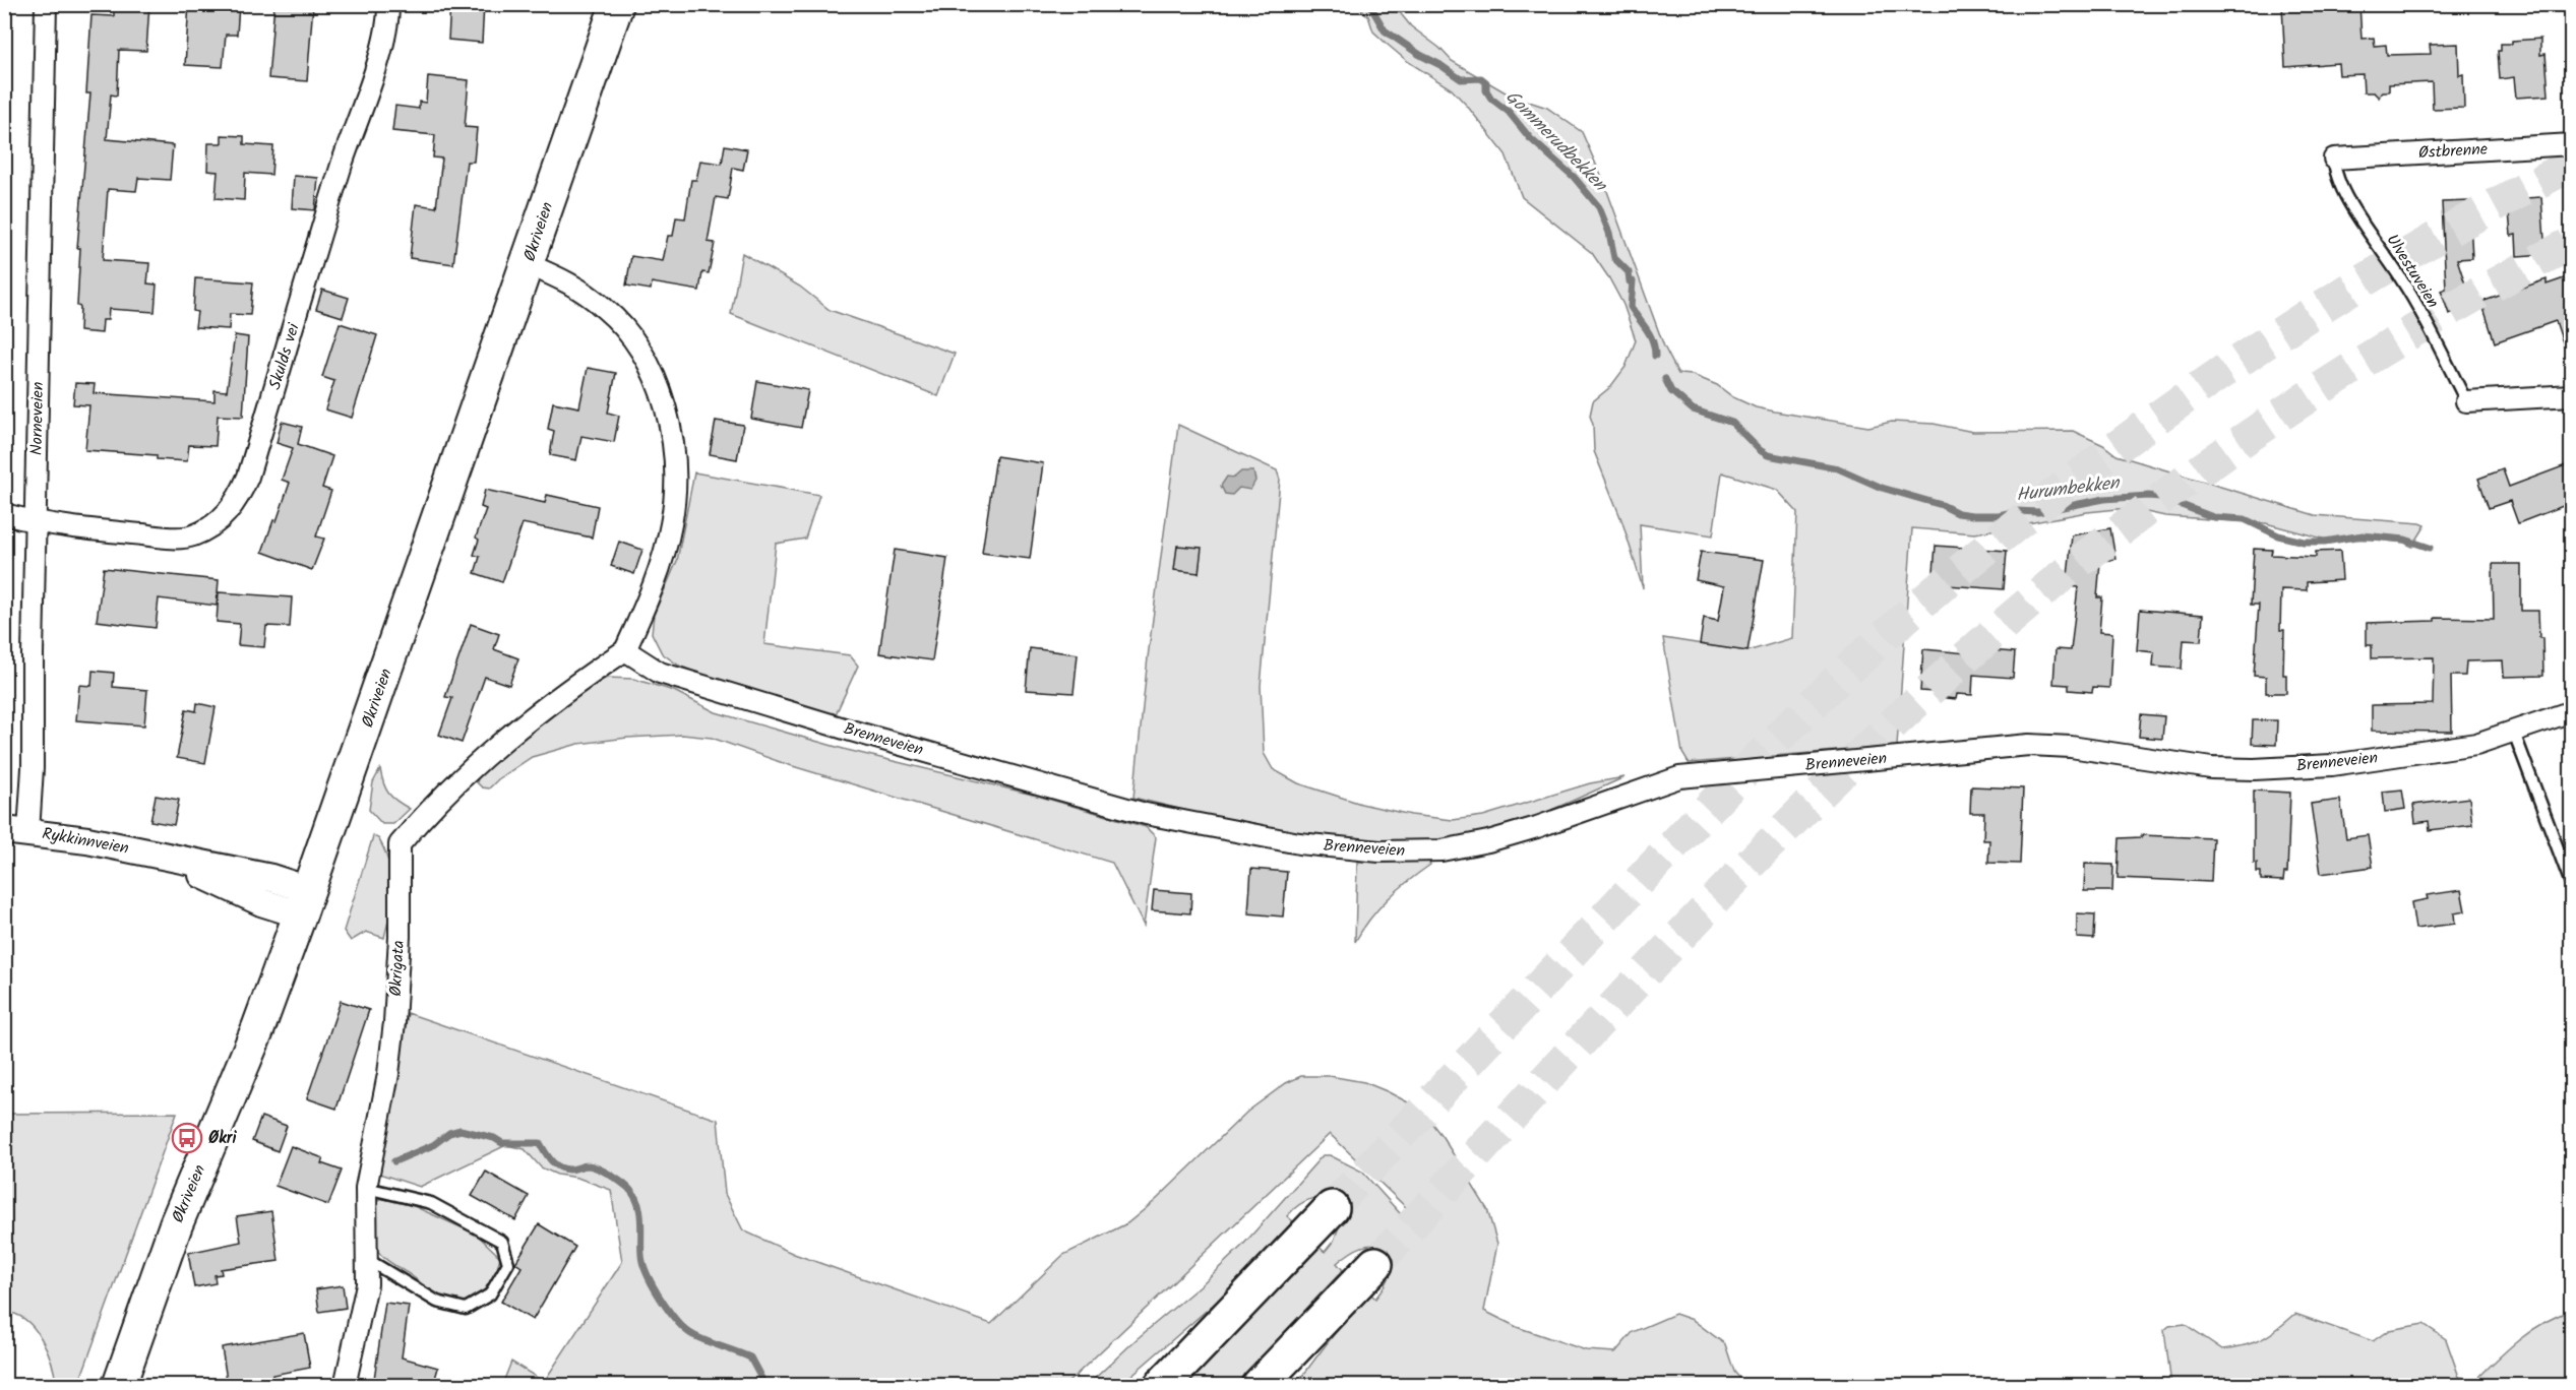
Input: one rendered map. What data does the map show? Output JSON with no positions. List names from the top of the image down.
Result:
{
  "streets": {
    "main road": ["Økriveien"],
    "street": [
      "Østbrenne",
      "Skulds vei",
      "Norneveien",
      "Brenneveien",
      "Rykkinnveien",
      "Økrigata"
    ],
    "lane": ["Ulvestuveien"]
  },
  "crossings": [
    ["Østbrenne", "Ulvestuveien"],
    ["Økriveien", "Rykkinnveien"],
    ["Skulds vei", "Norneveien"],
    ["Norneveien", "Rykkinnveien"],
    ["Brenneveien", "Økrigata"]
  ],
  "water": ["Gommerudbekken", "Hurumbekken"],
  "places": {
    "bus stop": ["Økri"]
  }
}
